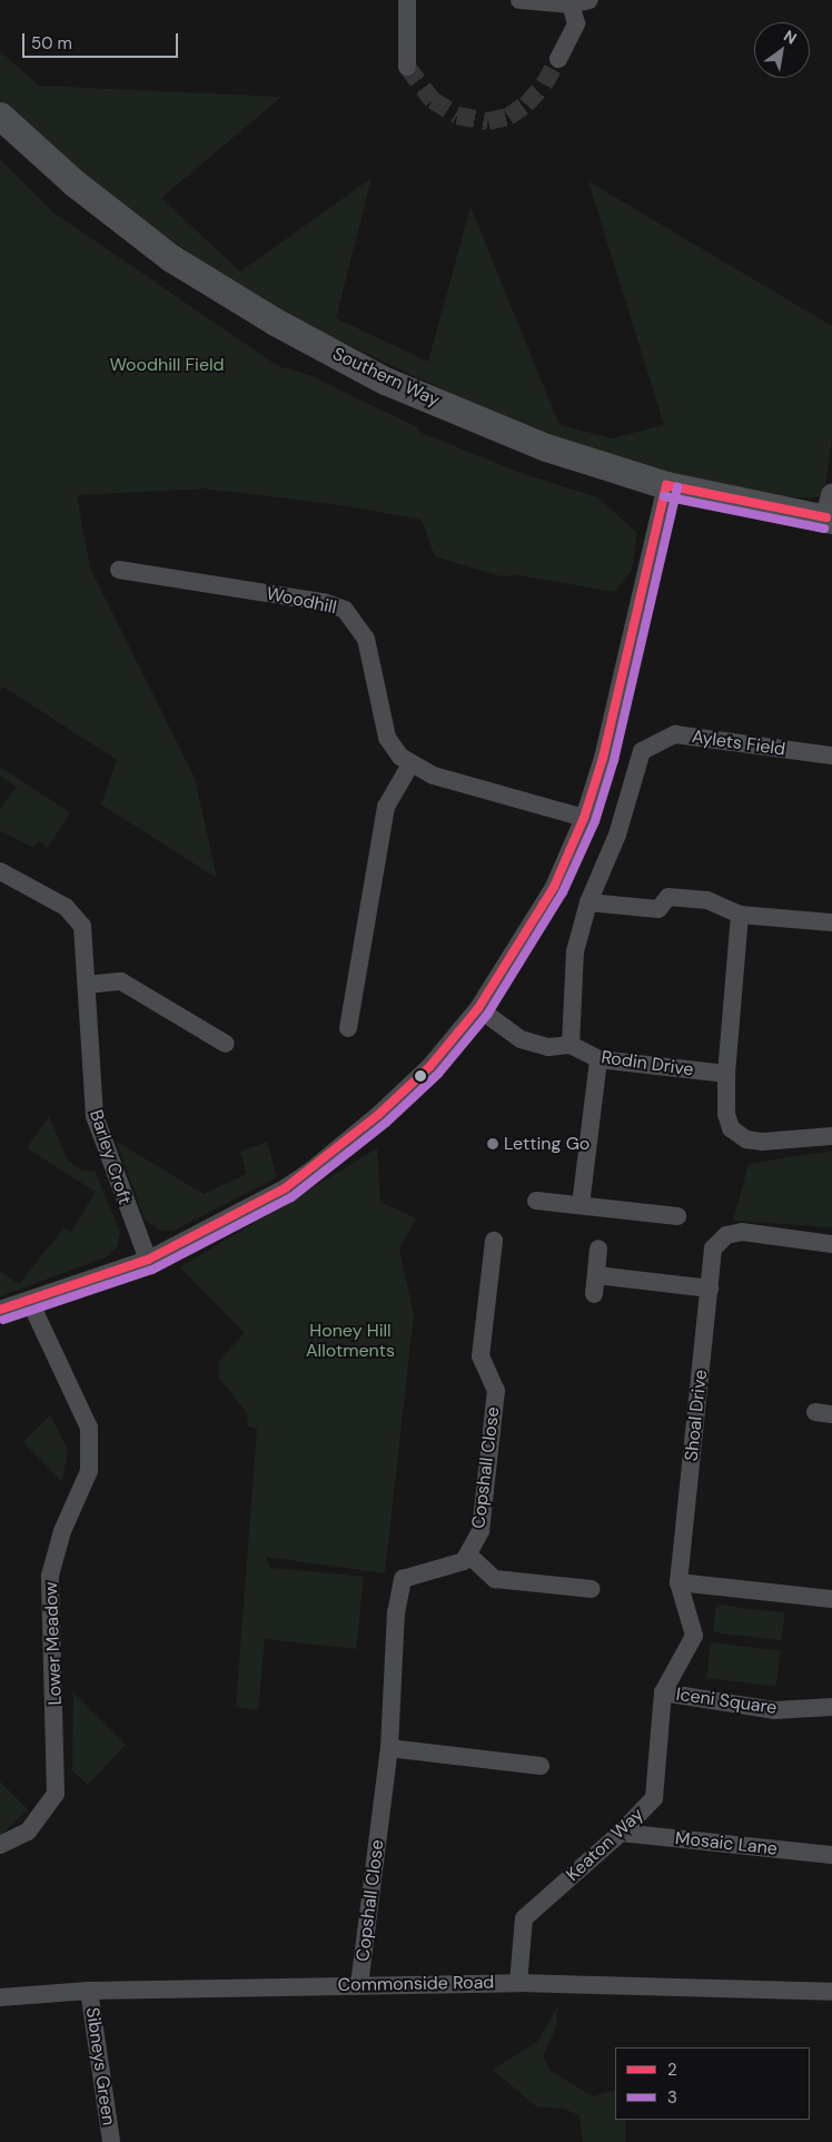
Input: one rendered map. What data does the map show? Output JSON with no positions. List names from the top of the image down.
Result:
{
  "streets": {
    "main road": ["Southern Way"],
    "street": [
      "Woodhill",
      "Aylets Field",
      "Rodin Drive",
      "Barley Croft",
      "Shoal Drive",
      "Copshall Close",
      "Lower Meadow",
      "Iceni Square",
      "Mosaic Lane",
      "Keaton Way",
      "Commonside Road",
      "Sibneys Green"
    ]
  },
  "crossings": [
    ["Aylets Field", "Rodin Drive"],
    ["Shoal Drive", "Iceni Square"],
    ["Copshall Close", "Commonside Road"],
    ["Iceni Square", "Keaton Way"],
    ["Mosaic Lane", "Keaton Way"],
    ["Keaton Way", "Commonside Road"],
    ["Commonside Road", "Sibneys Green"]
  ],
  "parks": ["Woodhill Field", "Honey Hill Allotments"],
  "places": ["Letting Go"],
  "lines": ["transit line 2", "transit line 3"],
  "legend": ["2", "3"],
  "scale_bar": "50 m",
  "north": "top right"
}
